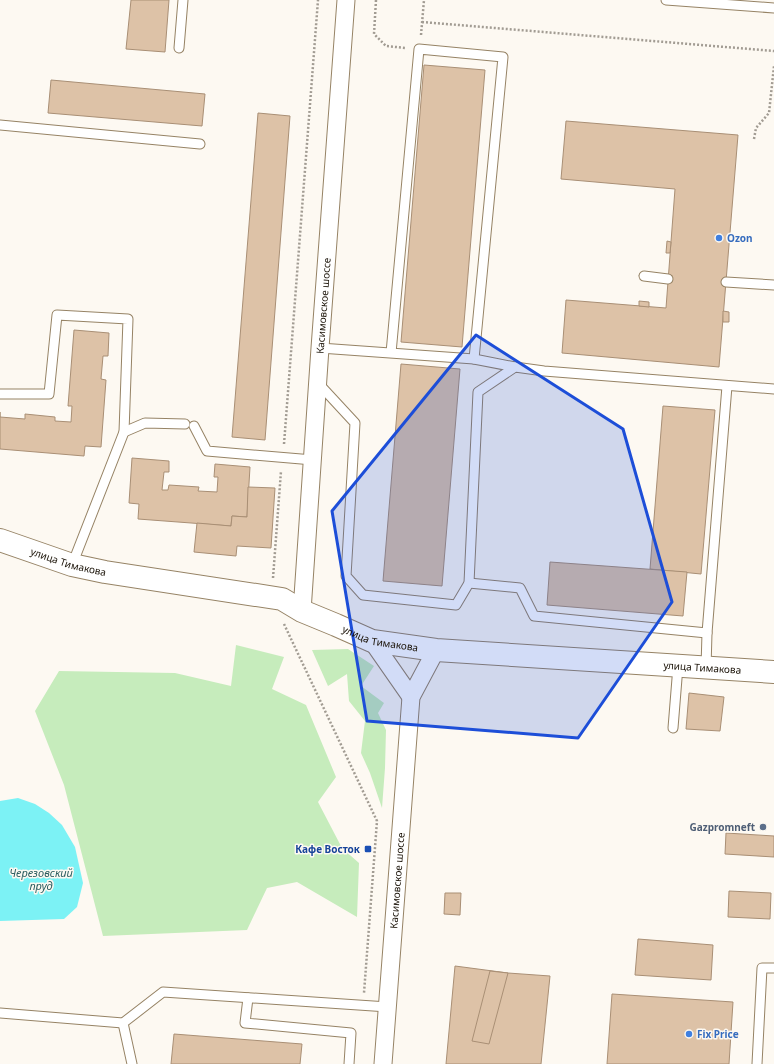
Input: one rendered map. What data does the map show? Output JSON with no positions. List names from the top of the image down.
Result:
{
  "streets": {
    "street": ["Касимовское шоссе", "улица Тимакова"]
  },
  "crossings": [
    ["Касимовское шоссе", "улица Тимакова"]
  ],
  "water": ["Черезовский пруд"],
  "places": {
    "other": ["Ozon", "Gazpromneft", "Fix Price"],
    "transit": ["Кафе Восток"]
  }
}
